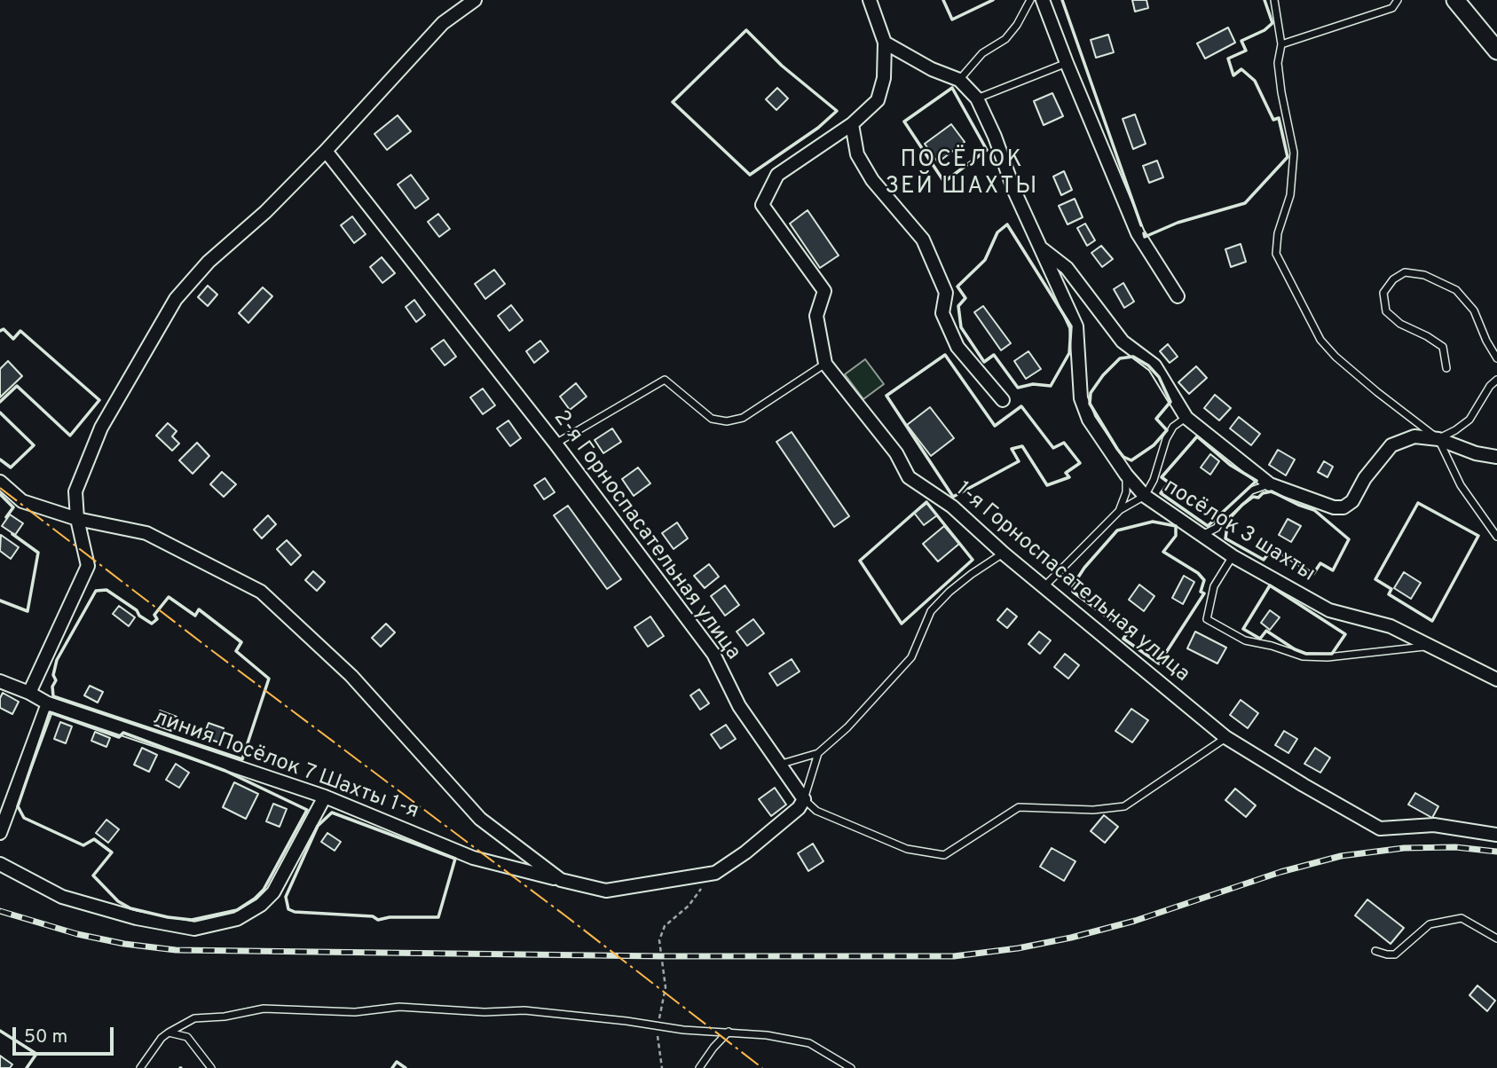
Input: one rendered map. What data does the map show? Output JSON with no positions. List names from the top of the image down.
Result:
{
  "streets": {
    "street": [
      "посёлок 3 шахты",
      "2-я Горноспасательная улица",
      "1-я Горноспасательная улица",
      "линия Посёлок 7 Шахты 1-я"
    ]
  },
  "districts": ["ПОСЁЛОК 3ЕЙ ШАХТЫ"],
  "scale_bar": "50 m"
}
